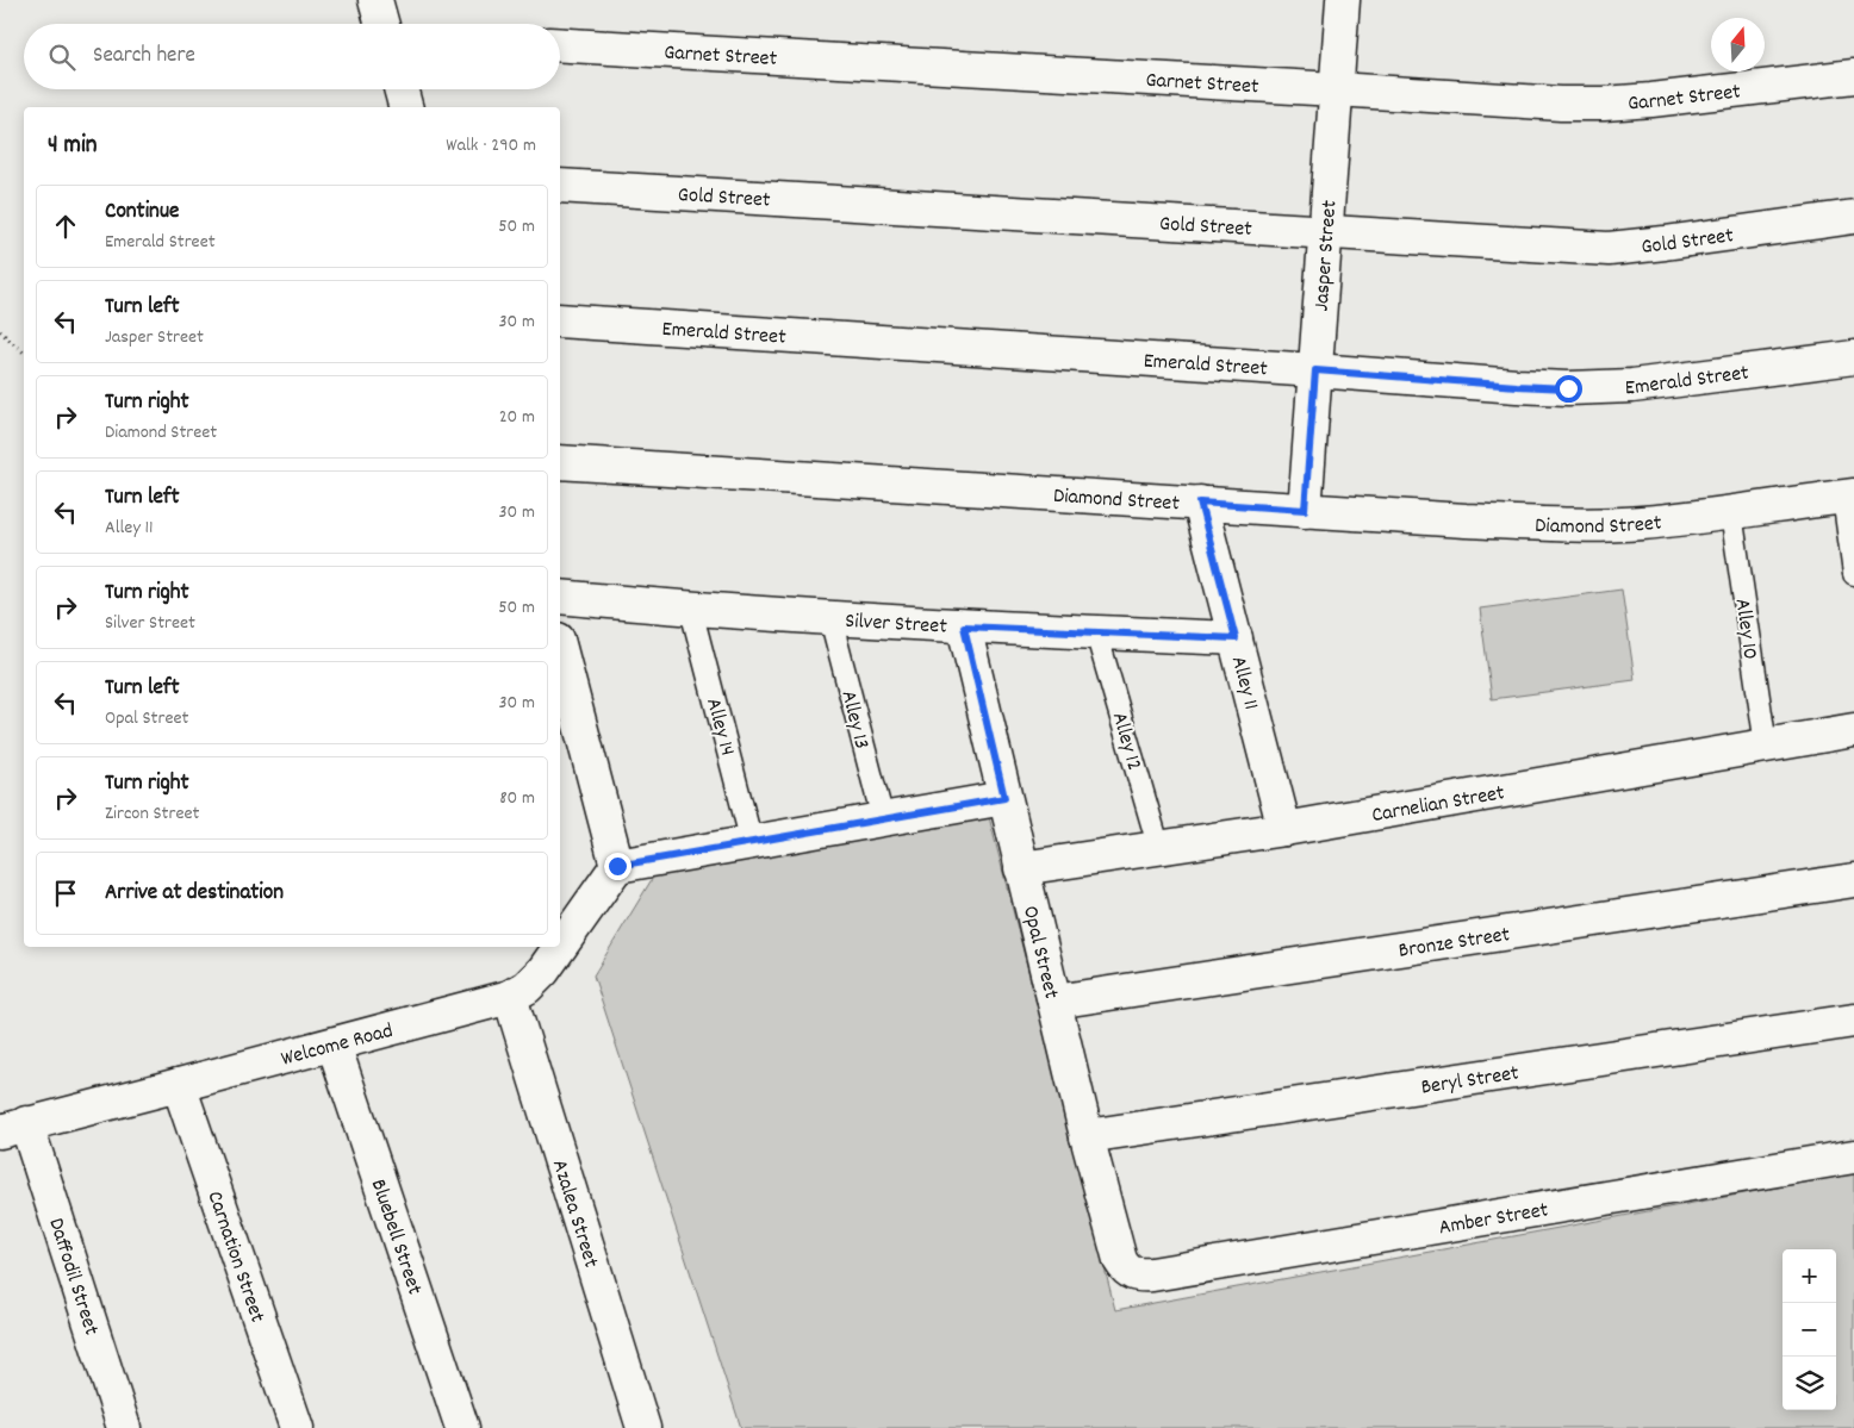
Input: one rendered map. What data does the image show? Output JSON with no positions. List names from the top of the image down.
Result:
{
  "streets": {
    "street": [
      "Garnet Street",
      "Gold Street",
      "Jasper Street",
      "Emerald Street",
      "Diamond Street",
      "Silver Street",
      "Alley 11",
      "Carnelian Street",
      "Bronze Street",
      "Opal Street",
      "Welcome Road",
      "Beryl Street",
      "Azalea Street",
      "Amber Street",
      "Bluebell Street",
      "Carnation Street",
      "Daffodil Street"
    ],
    "lane": [
      "Alley 10",
      "Alley 13",
      "Alley 14",
      "Alley 12"
    ]
  },
  "crossings": [
    ["Garnet Street", "Jasper Street"],
    ["Gold Street", "Jasper Street"],
    ["Jasper Street", "Emerald Street"],
    ["Jasper Street", "Diamond Street"],
    ["Diamond Street", "Alley 10"],
    ["Diamond Street", "Alley 11"],
    ["Silver Street", "Alley 11"],
    ["Silver Street", "Alley 13"],
    ["Silver Street", "Alley 14"],
    ["Silver Street", "Alley 12"],
    ["Silver Street", "Opal Street"],
    ["Alley 10", "Carnelian Street"],
    ["Alley 11", "Carnelian Street"],
    ["Alley 12", "Carnelian Street"],
    ["Carnelian Street", "Opal Street"],
    ["Bronze Street", "Opal Street"],
    ["Opal Street", "Beryl Street"],
    ["Opal Street", "Amber Street"],
    ["Welcome Road", "Azalea Street"],
    ["Welcome Road", "Bluebell Street"],
    ["Welcome Road", "Carnation Street"],
    ["Welcome Road", "Daffodil Street"]
  ],
  "north": "top",
  "page": {
    "search": "Search here",
    "heading": ["4 min", "Walk · 290 m"],
    "list": [
      ["Continue", "Emerald Street", "50 m"],
      ["Turn left", "Jasper Street", "30 m"],
      ["Turn right", "Diamond Street", "20 m"],
      ["Turn left", "Alley 11", "30 m"],
      ["Turn right", "Silver Street", "50 m"],
      ["Turn left", "Opal Street", "30 m"],
      ["Turn right", "Zircon Street", "80 m"],
      "Arrive at destination"
    ],
    "map_buttons": ["+", "−"]
  }
}
